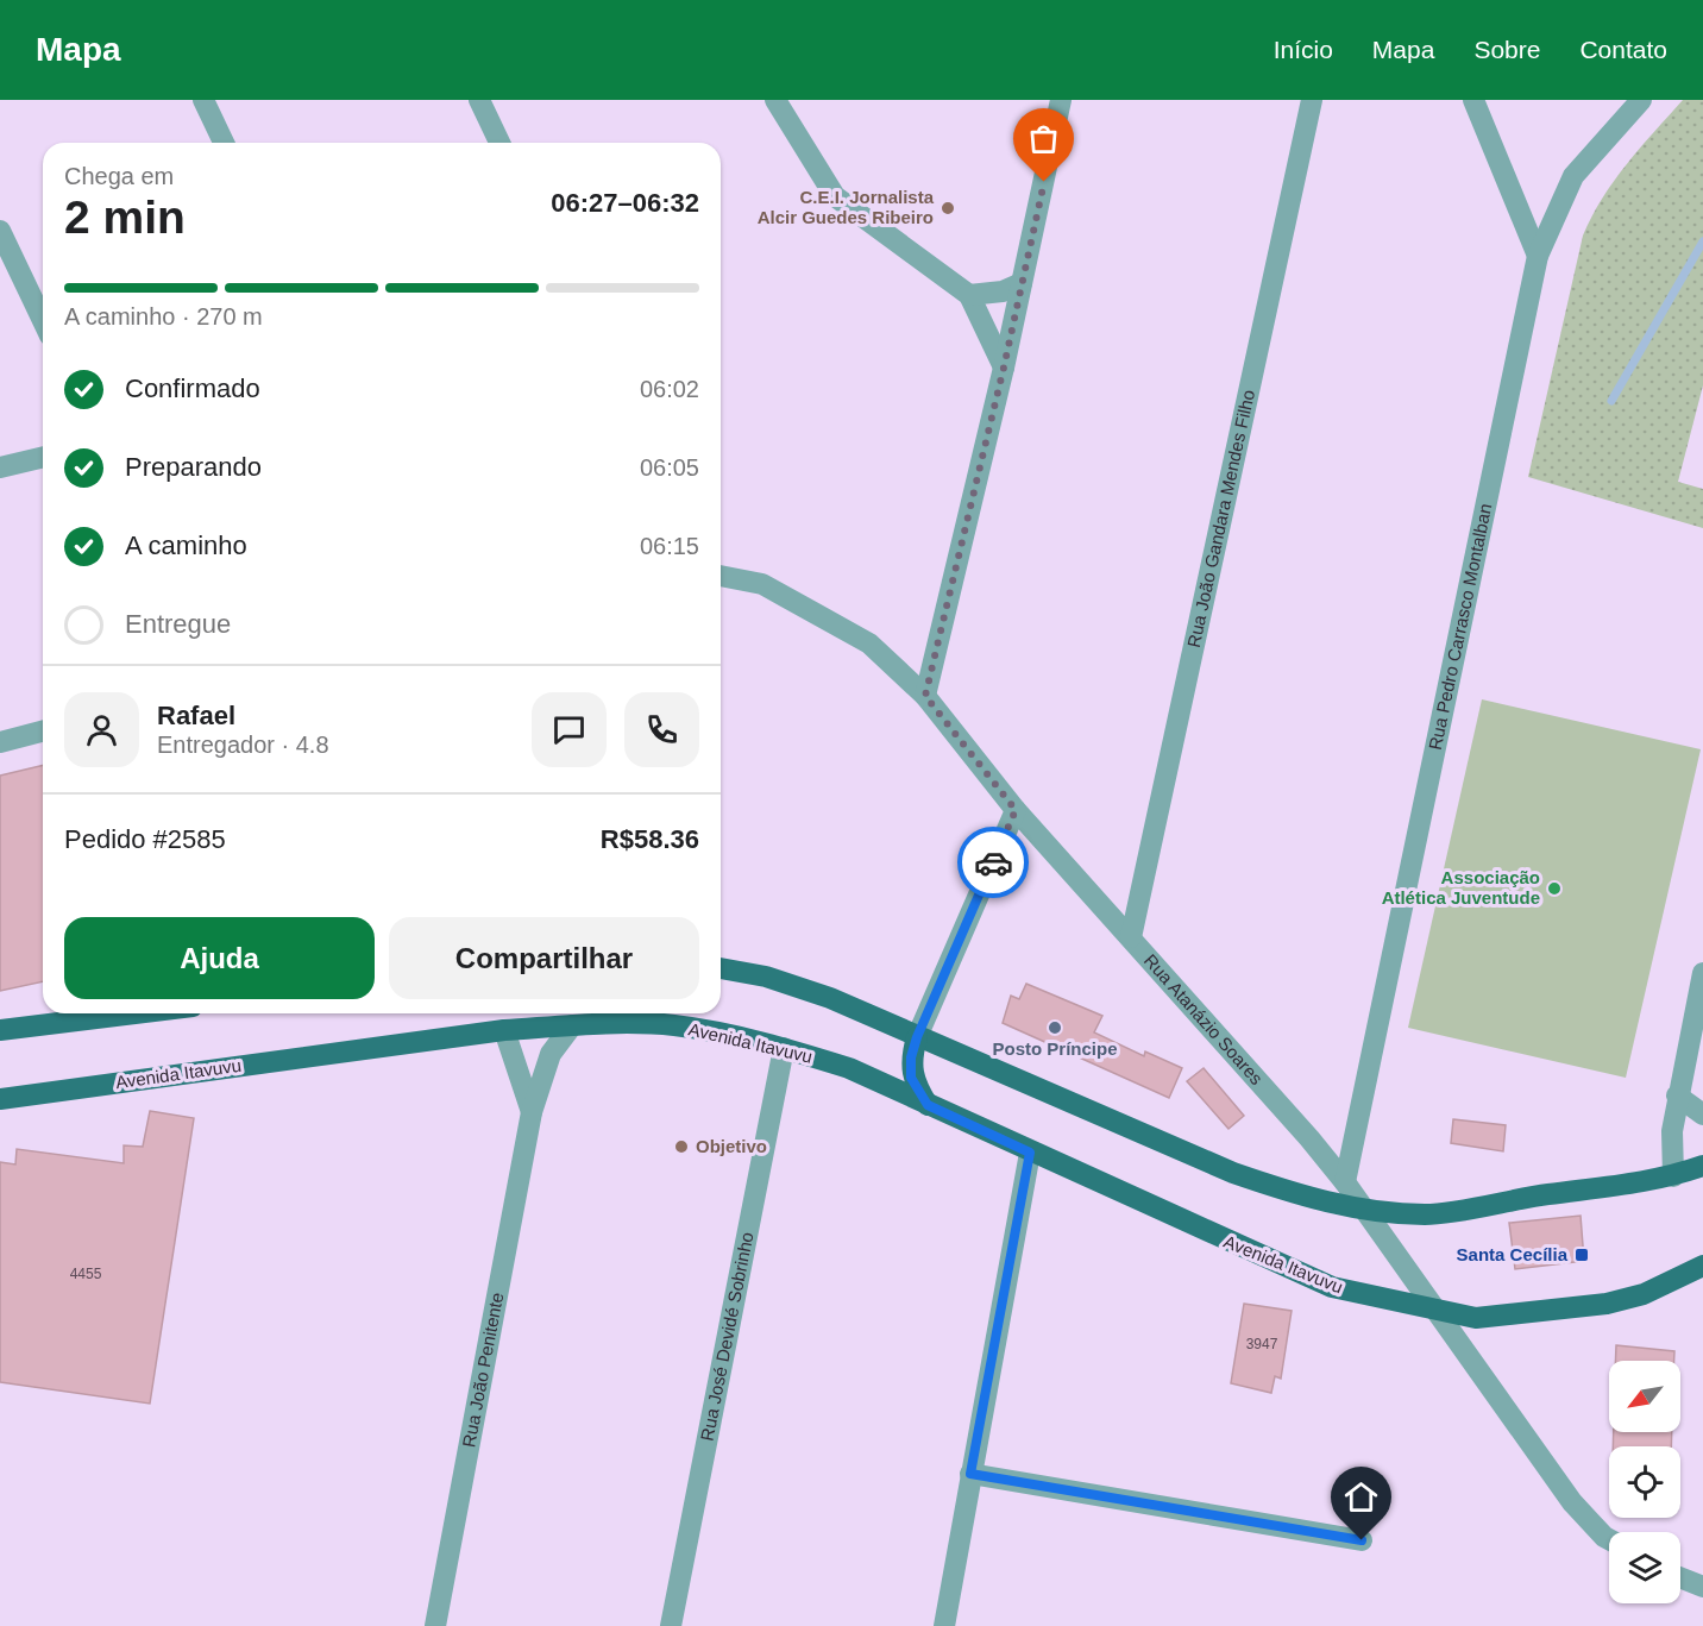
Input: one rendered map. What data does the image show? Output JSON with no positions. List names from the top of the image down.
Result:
{
  "streets": {
    "main road": ["Avenida Itavuvu"],
    "street": [
      "Rua João Gandara Mendes Filho",
      "Rua Pedro Carrasco Montalban",
      "Rua Atanázio Soares",
      "Rua José Devidé Sobrinho",
      "Rua João Penitente"
    ]
  },
  "crossings": [
    ["Rua João Gandara Mendes Filho", "Rua Atanázio Soares"],
    ["Rua Pedro Carrasco Montalban", "Rua Atanázio Soares"],
    ["Rua Atanázio Soares", "Avenida Itavuvu"],
    ["Avenida Itavuvu", "Rua José Devidé Sobrinho"],
    ["Avenida Itavuvu", "Rua João Penitente"]
  ],
  "places": {
    "other": [
      "C.E.I. Jornalista Alcir Guedes Ribeiro",
      "Associação Atlética Juventude",
      "Posto Príncipe",
      "Objetivo"
    ],
    "transit": ["Santa Cecília"]
  },
  "house_numbers": ["4455", "3947"],
  "north": "bottom left",
  "page": {
    "header": "Mapa",
    "nav": [
      "Início",
      "Mapa",
      "Sobre",
      "Contato"
    ],
    "heading": ["2 min", "Chega em", "06:27–06:32"],
    "panel": [
      "Rafael",
      "Entregador · 4.8",
      "Pedido #2585",
      "R$58.36"
    ],
    "bar": "A caminho · 270 m",
    "list": [
      ["Confirmado", "06:02"],
      ["Preparando", "06:05"],
      ["A caminho", "06:15"],
      "Entregue"
    ],
    "buttons": ["Ajuda", "Compartilhar"]
  }
}
